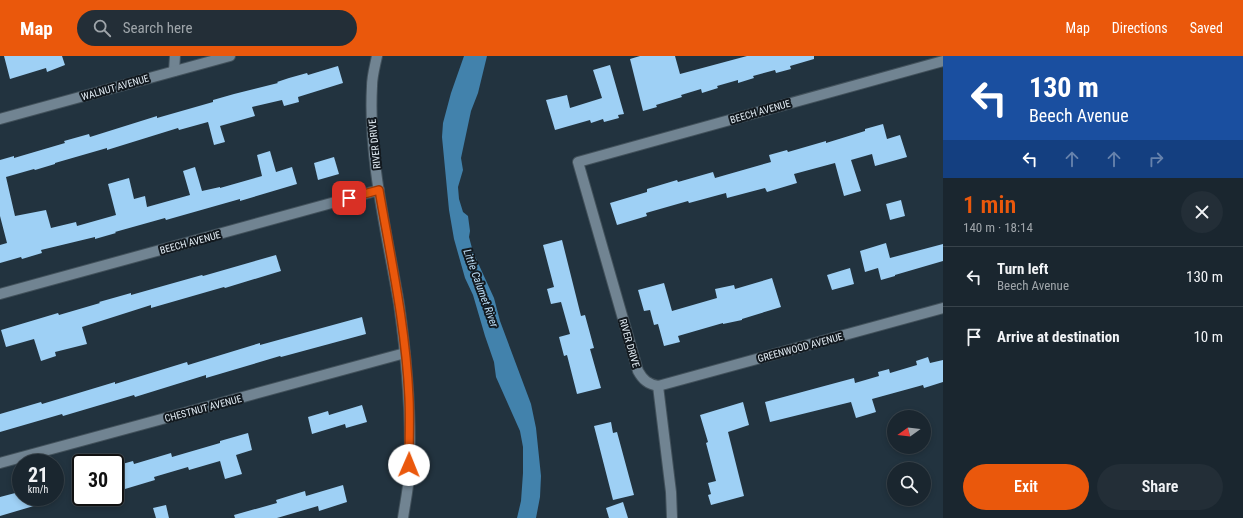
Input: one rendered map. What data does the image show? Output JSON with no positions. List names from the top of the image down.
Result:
{
  "streets": {
    "street": [
      "WALNUT AVENUE",
      "BEECH AVENUE",
      "RIVER DRIVE",
      "GREENWOOD AVENUE",
      "CHESTNUT AVENUE"
    ]
  },
  "crossings": [
    ["BEECH AVENUE", "RIVER DRIVE"],
    ["RIVER DRIVE", "GREENWOOD AVENUE"],
    ["RIVER DRIVE", "CHESTNUT AVENUE"]
  ],
  "water": ["Little Calumet River"],
  "north": "left",
  "page": {
    "header": "Map",
    "search": "Search here",
    "nav": ["Map", "Directions", "Saved"],
    "turn": ["130 m", "Beech Avenue"],
    "heading": ["1 min", "140 m · 18:14"],
    "list": [
      {
        "name": "Turn left",
        "note": "Beech Avenue",
        "value": "130 m"
      },
      {
        "name": "Arrive at destination",
        "value": "10 m"
      }
    ],
    "speed": "21 km/h",
    "limit": "30",
    "buttons": ["Exit", "Share"]
  }
}
